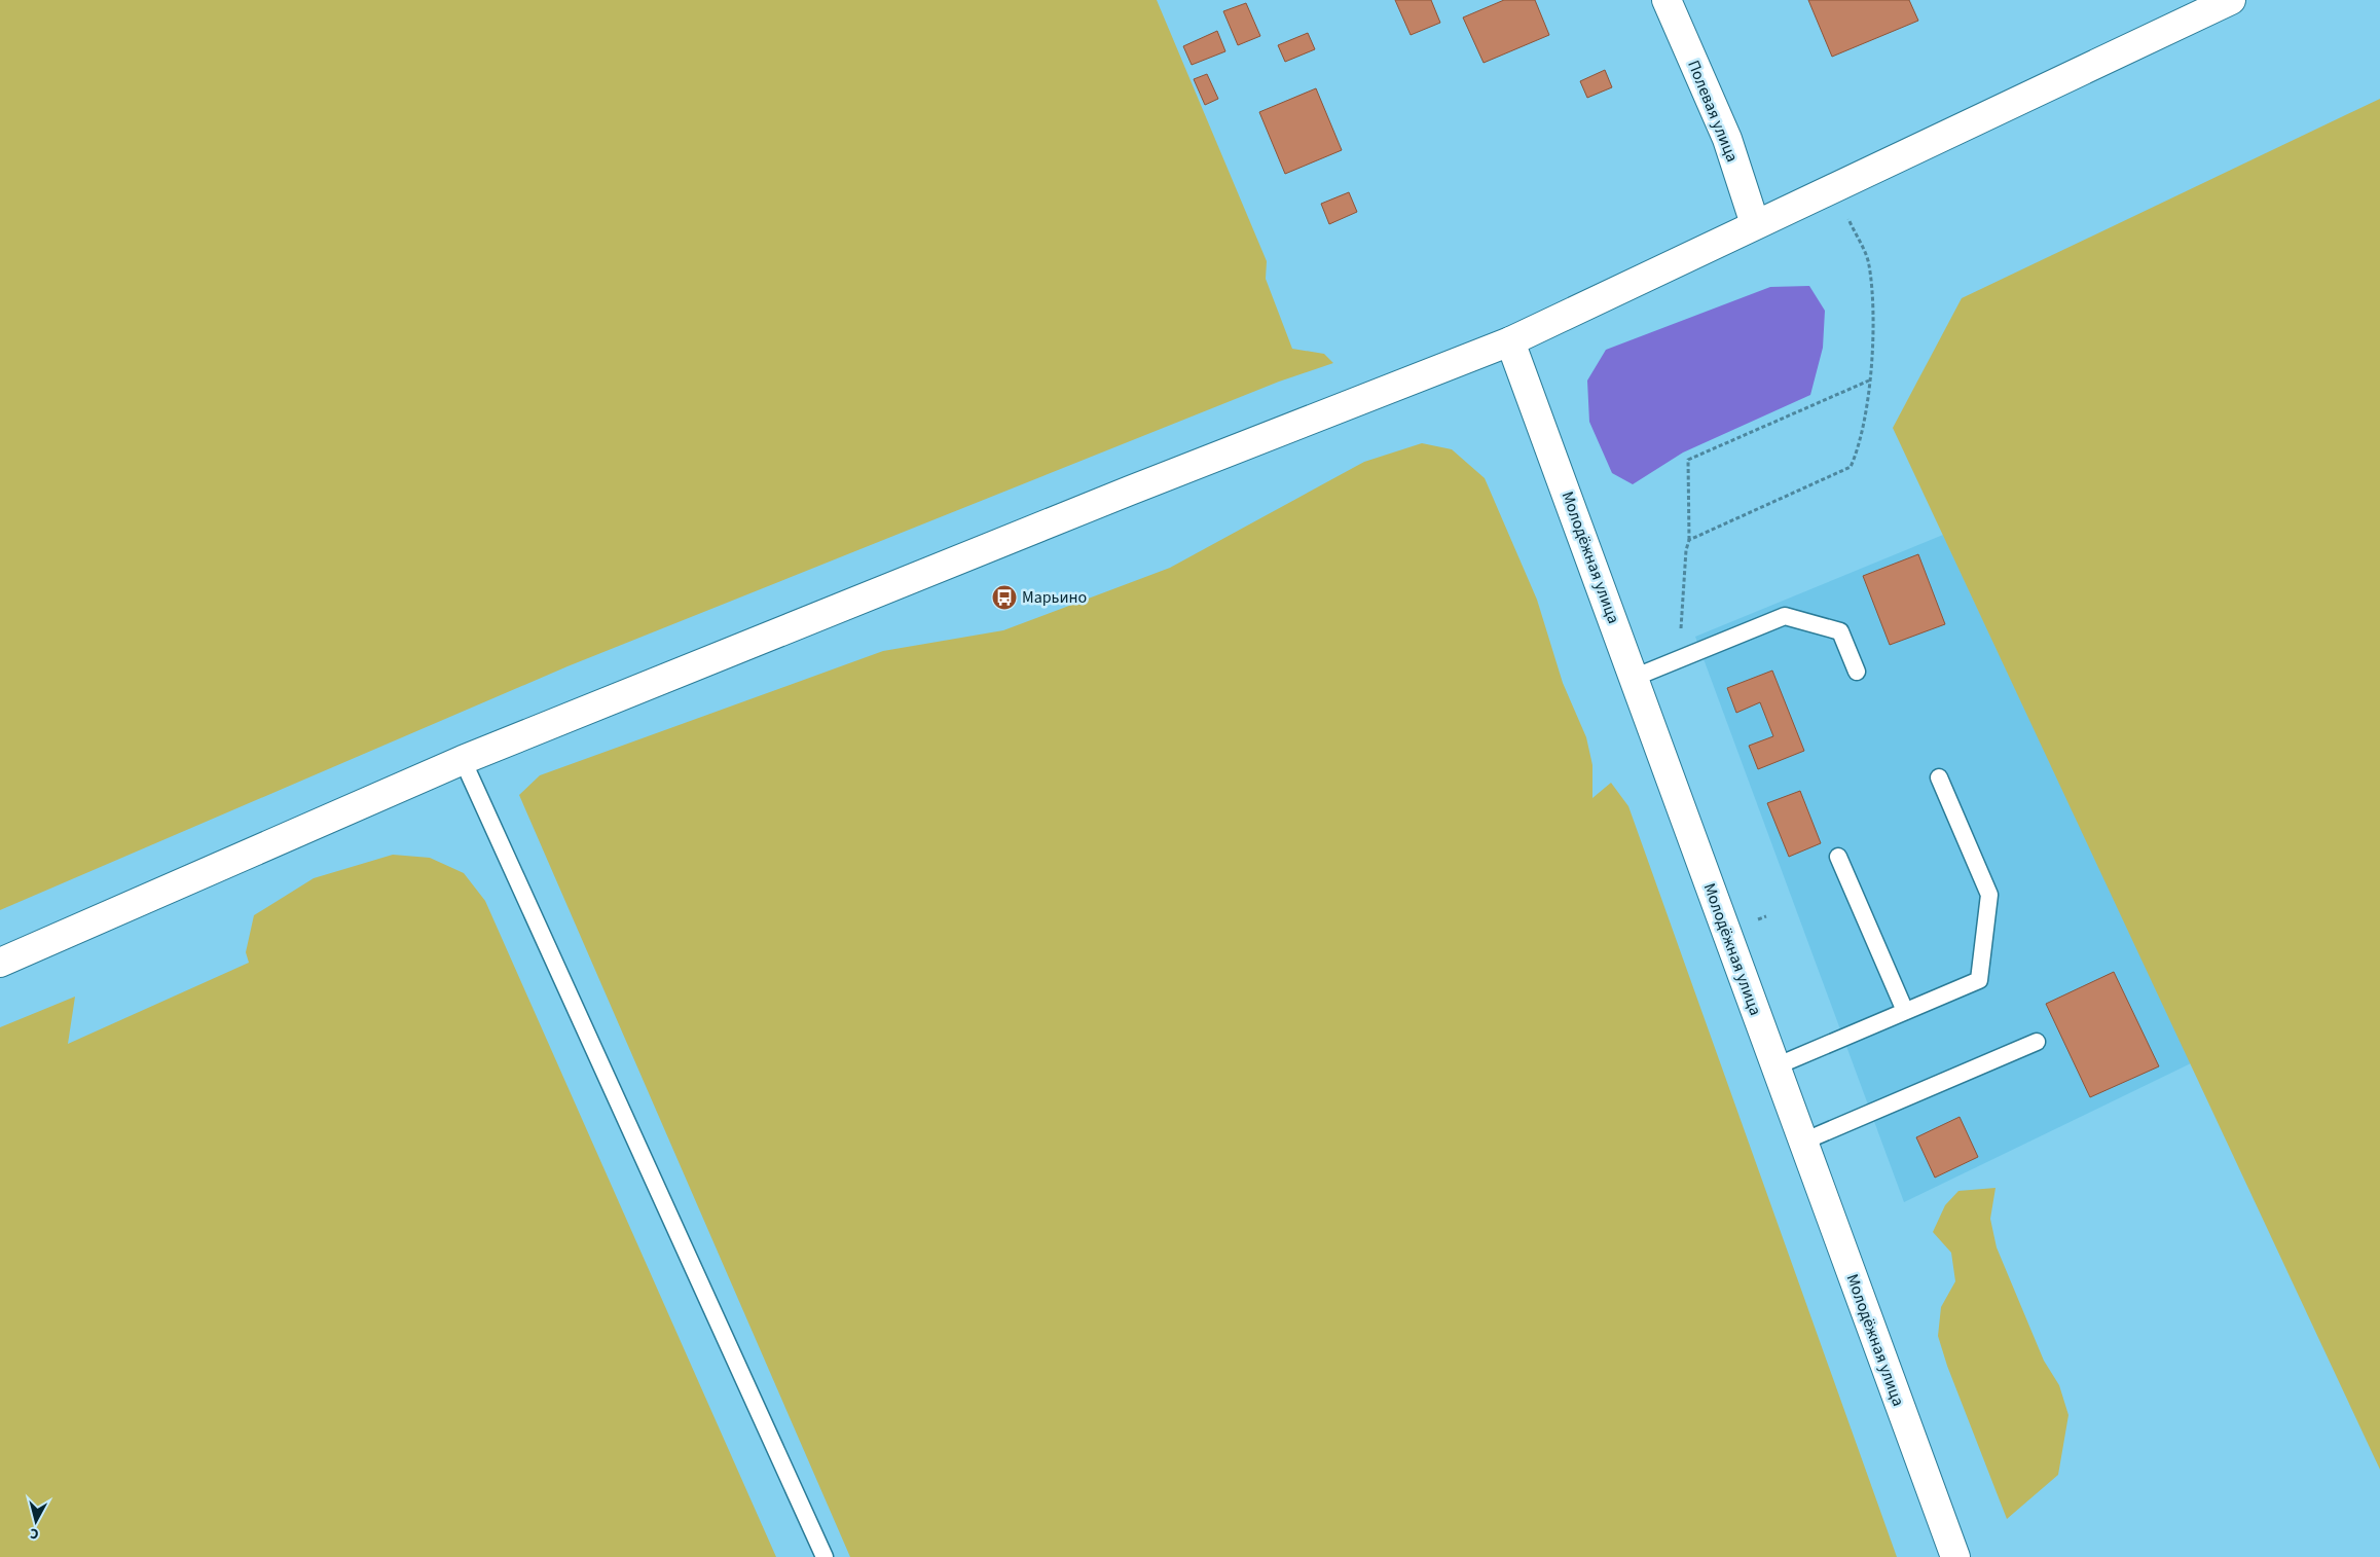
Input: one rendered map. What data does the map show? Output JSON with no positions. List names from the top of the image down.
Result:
{
  "streets": {
    "street": ["Полевая улица", "Молодёжная улица"]
  },
  "places": {
    "bus stop": ["Марьино"]
  },
  "north": "bottom"
}
